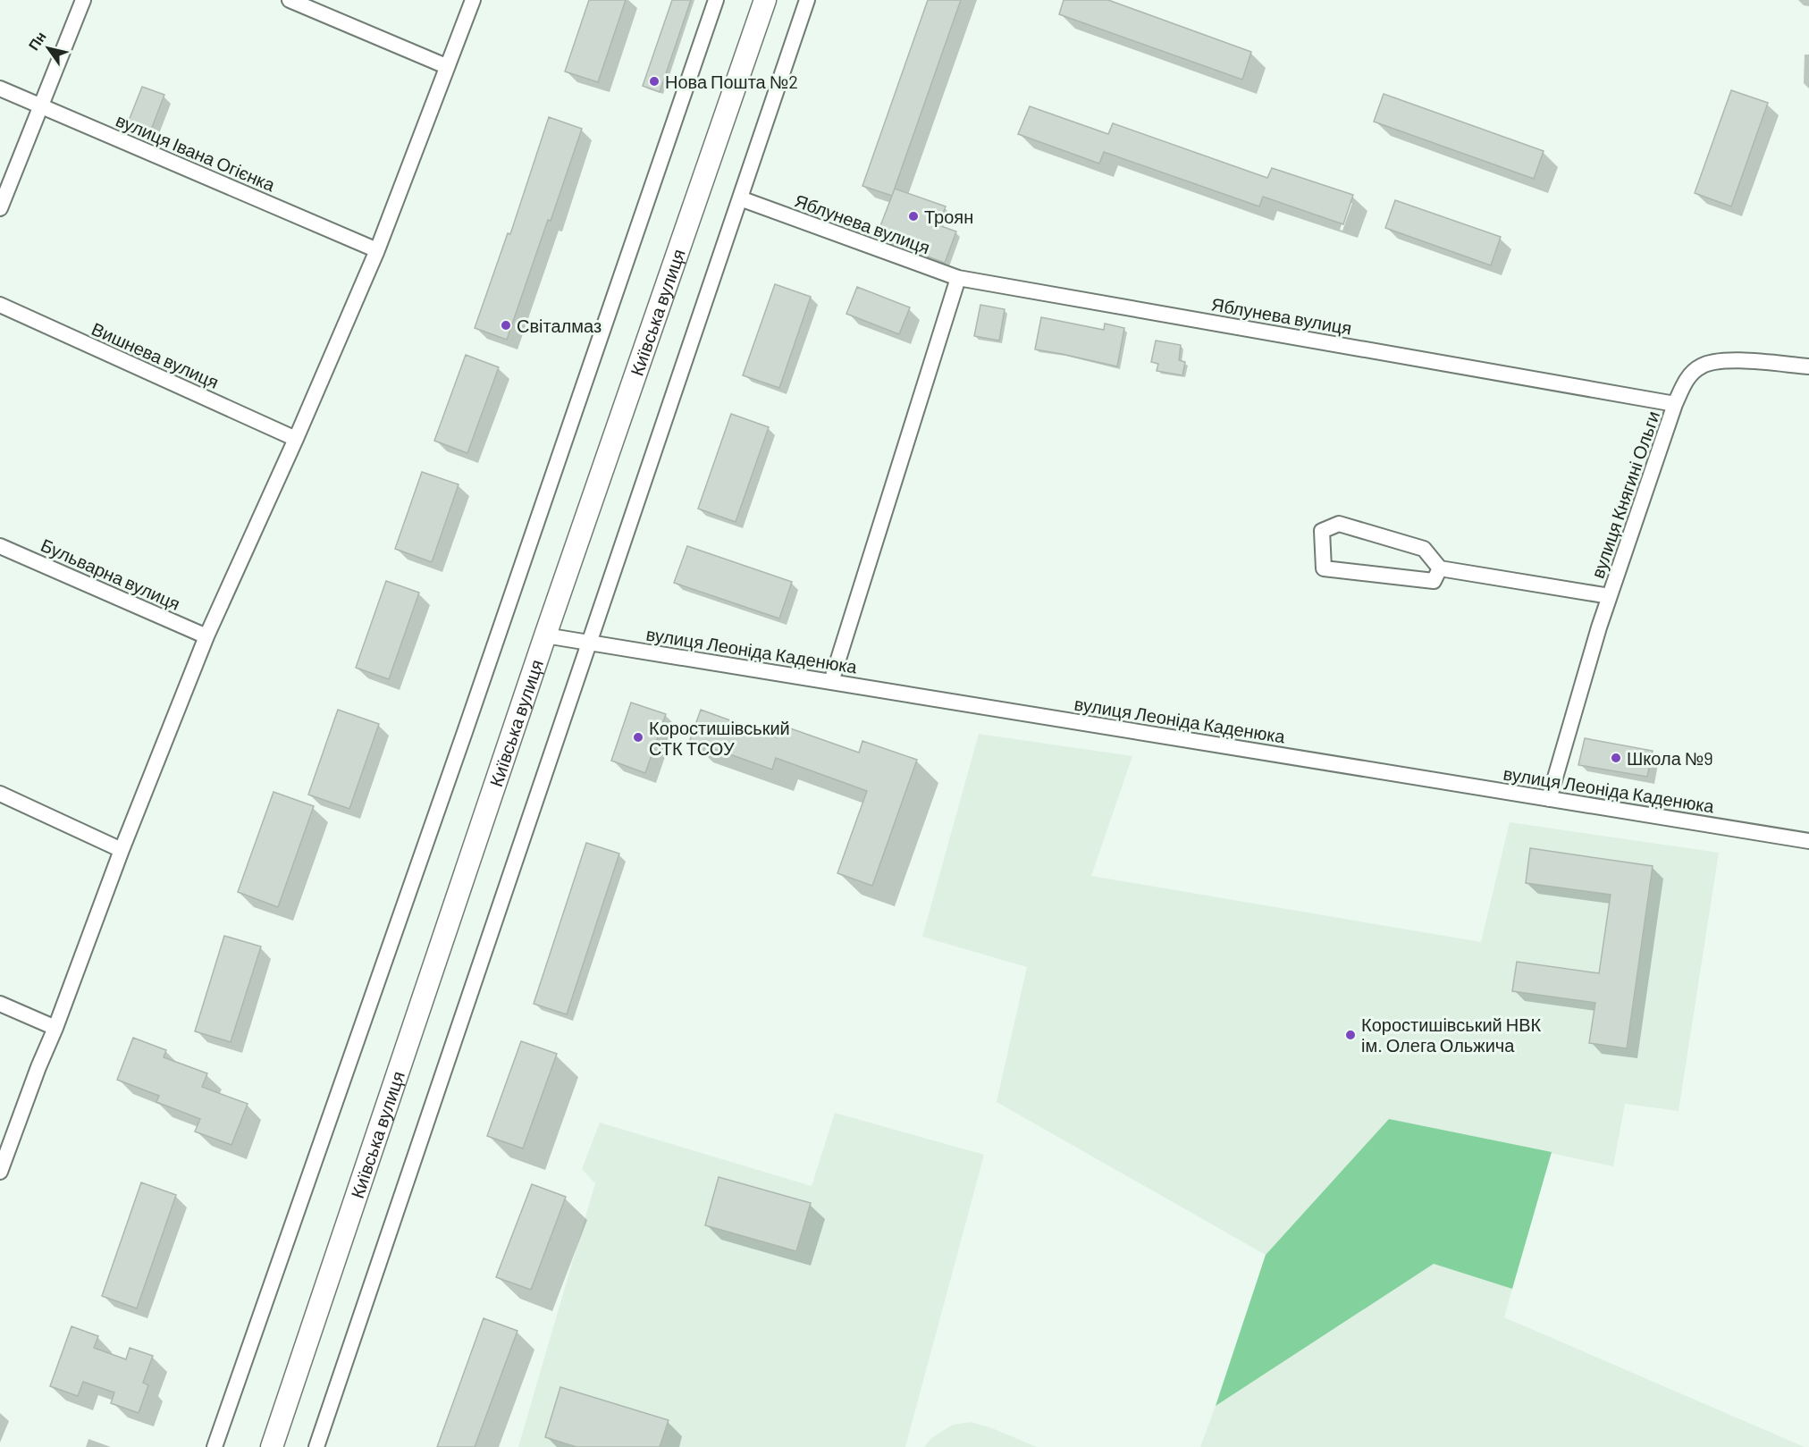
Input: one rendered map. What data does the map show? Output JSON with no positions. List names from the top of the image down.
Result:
{
  "streets": {
    "main road": ["Київська вулиця"],
    "street": [
      "вулиця Івана Огієнка",
      "Яблунева вулиця",
      "Вишнева вулиця",
      "вулиця Княгині Ольги",
      "Бульварна вулиця",
      "вулиця Леоніда Каденюка"
    ]
  },
  "crossings": [
    ["Яблунева вулиця", "вулиця Княгині Ольги"],
    ["Київська вулиця", "вулиця Леоніда Каденюка"],
    ["вулиця Княгині Ольги", "вулиця Леоніда Каденюка"]
  ],
  "places": [
    "Нова Пошта №2",
    "Троян",
    "Світалмаз",
    "Коростишівський СТК ТСОУ",
    "Школа №9",
    "Коростишівський НВК ім. Олега Ольжича"
  ],
  "north": "top left"
}
